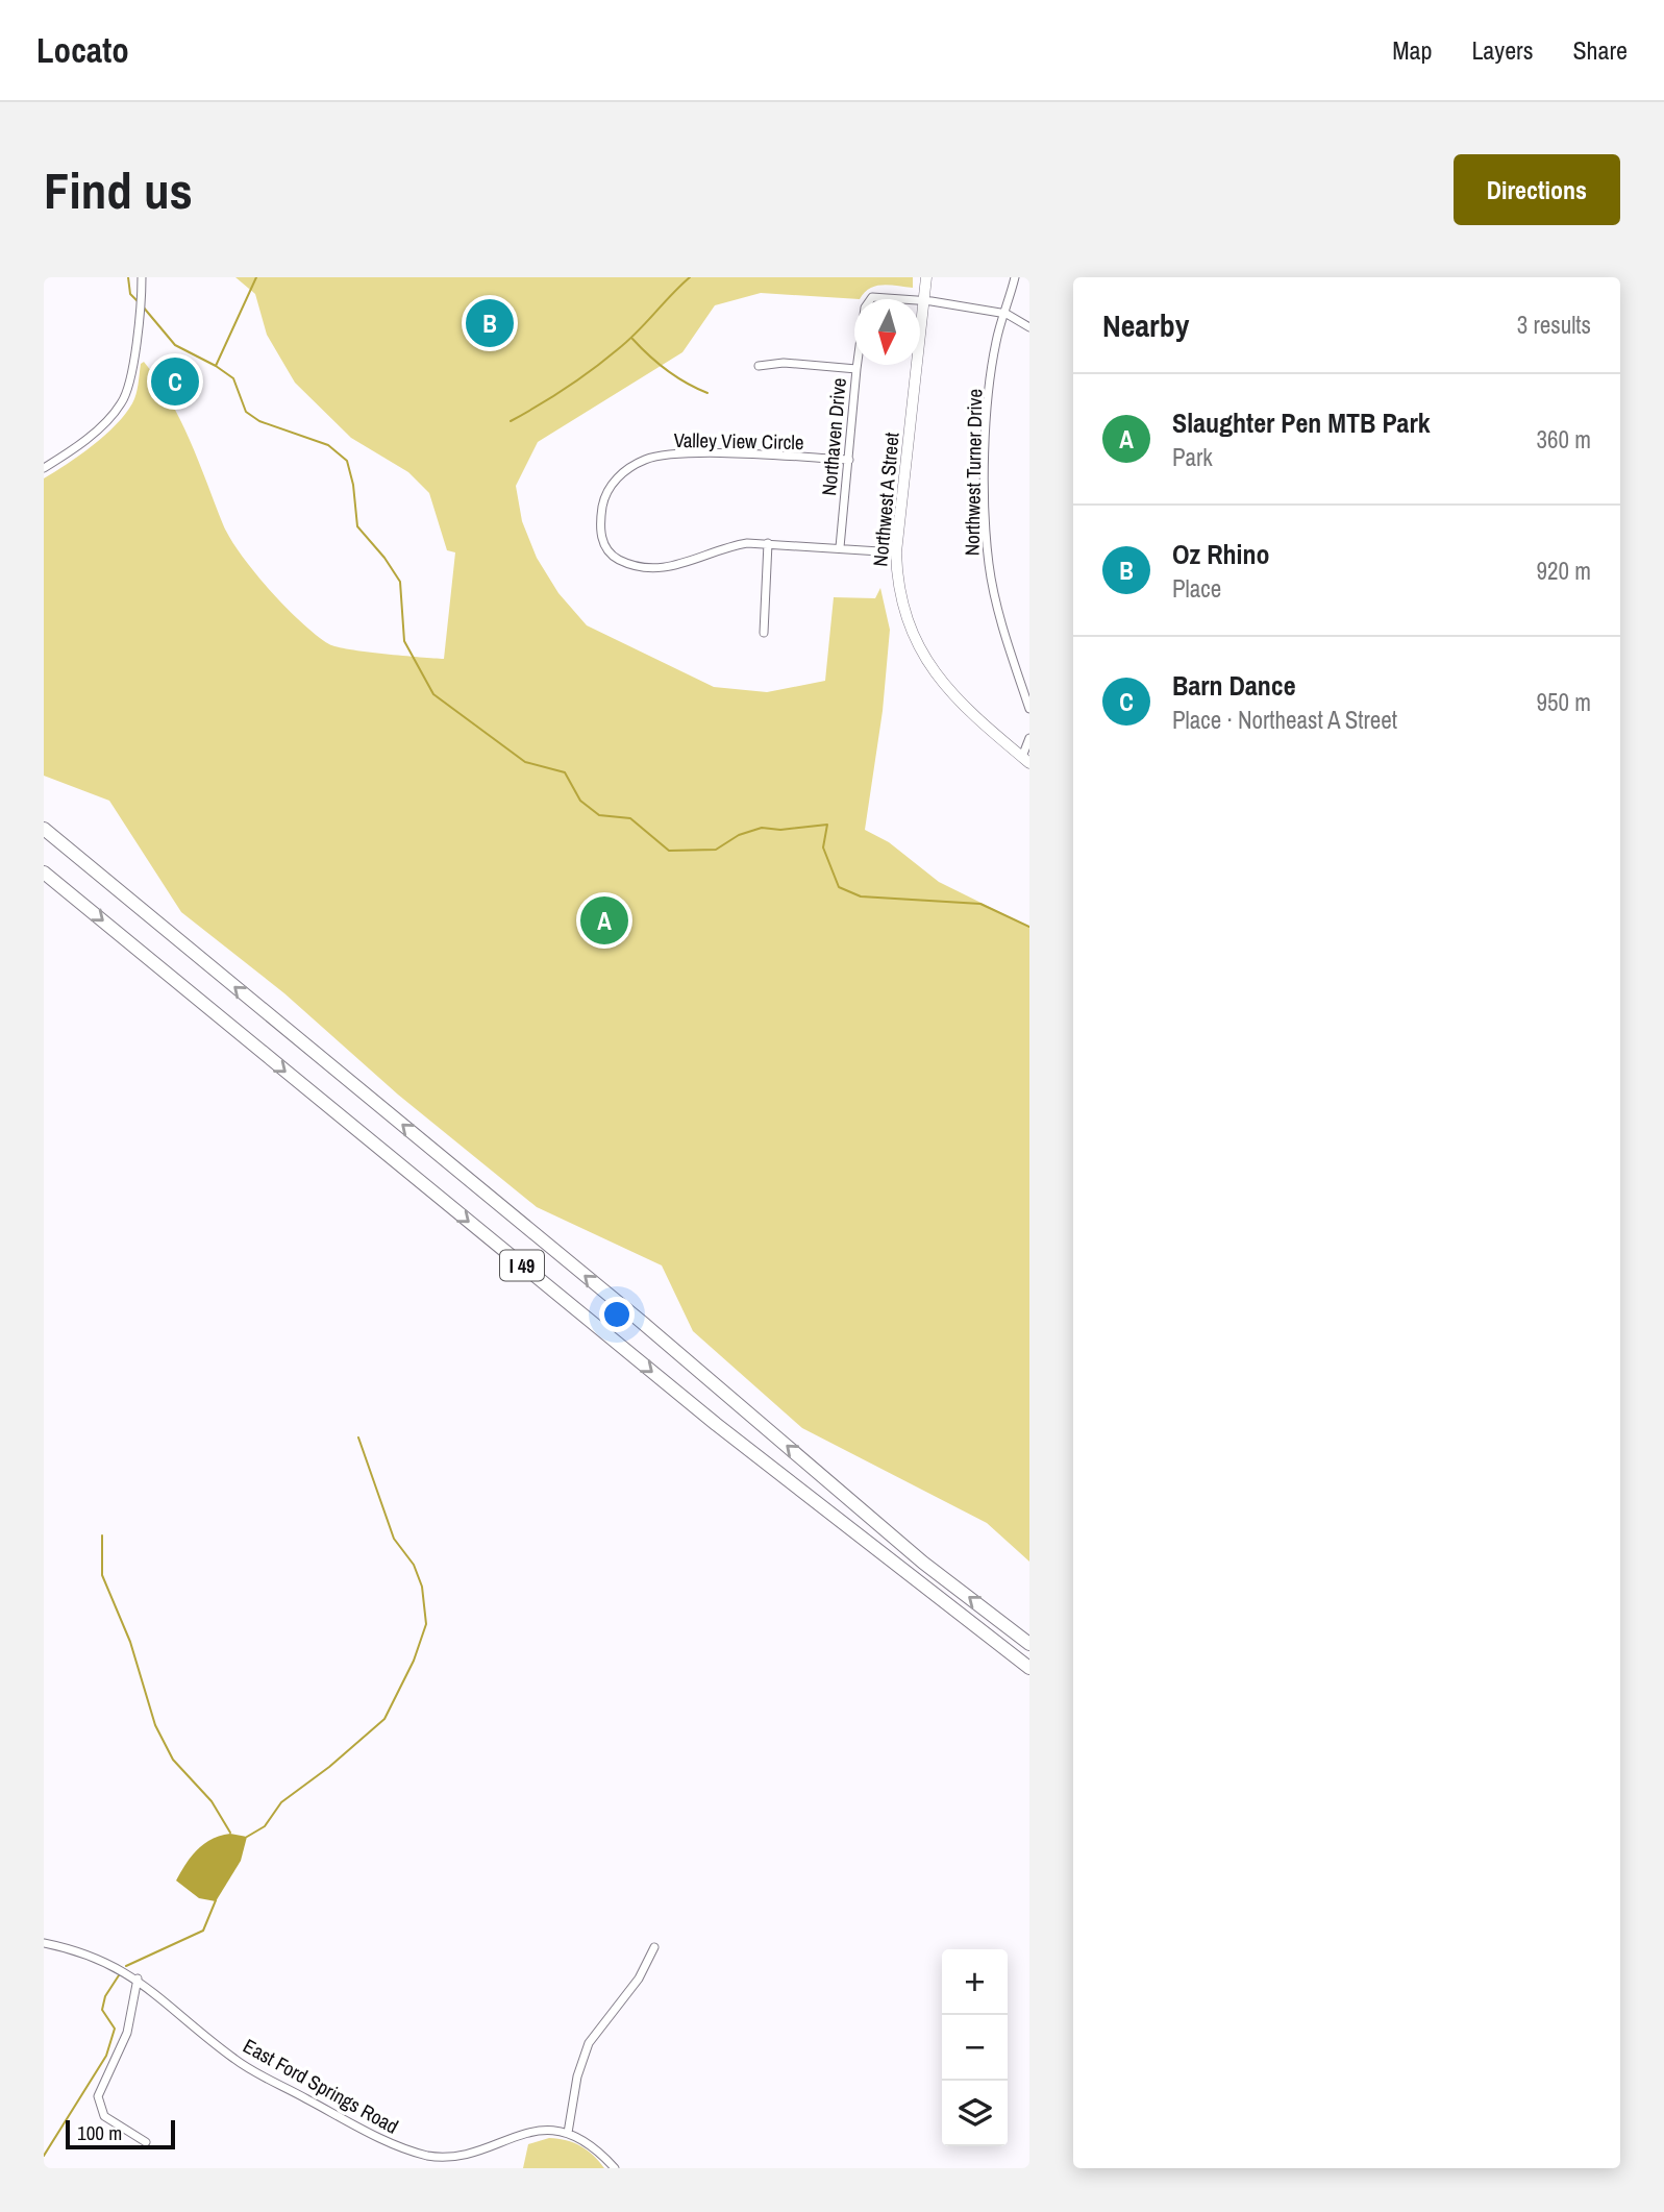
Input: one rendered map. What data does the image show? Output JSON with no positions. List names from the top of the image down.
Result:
{
  "streets": {
    "highway": ["I 49"],
    "street": [
      "Northaven Drive",
      "Valley View Circle",
      "Northwest Turner Drive",
      "Northwest A Street",
      "East Ford Springs Road"
    ]
  },
  "crossings": [
    ["Northaven Drive", "Valley View Circle"],
    ["Northaven Drive", "Northwest A Street"],
    ["Valley View Circle", "Northwest A Street"]
  ],
  "scale_bar": "100 m",
  "north": "bottom",
  "page": {
    "header": "Locato",
    "nav": ["Map", "Layers", "Share"],
    "buttons": "Directions",
    "title": "Find us",
    "heading": ["Nearby", "3 results"],
    "pins": ["B", "C", "A"],
    "list": [
      {
        "mark": "A",
        "name": "Slaughter Pen MTB Park",
        "note": "Park",
        "value": "360 m"
      },
      {
        "mark": "B",
        "name": "Oz Rhino",
        "note": "Place",
        "value": "920 m"
      },
      {
        "mark": "C",
        "name": "Barn Dance",
        "note": "Place · Northeast A Street",
        "value": "950 m"
      }
    ],
    "map_buttons": ["+", "−"],
    "scale": "100 m"
  }
}
